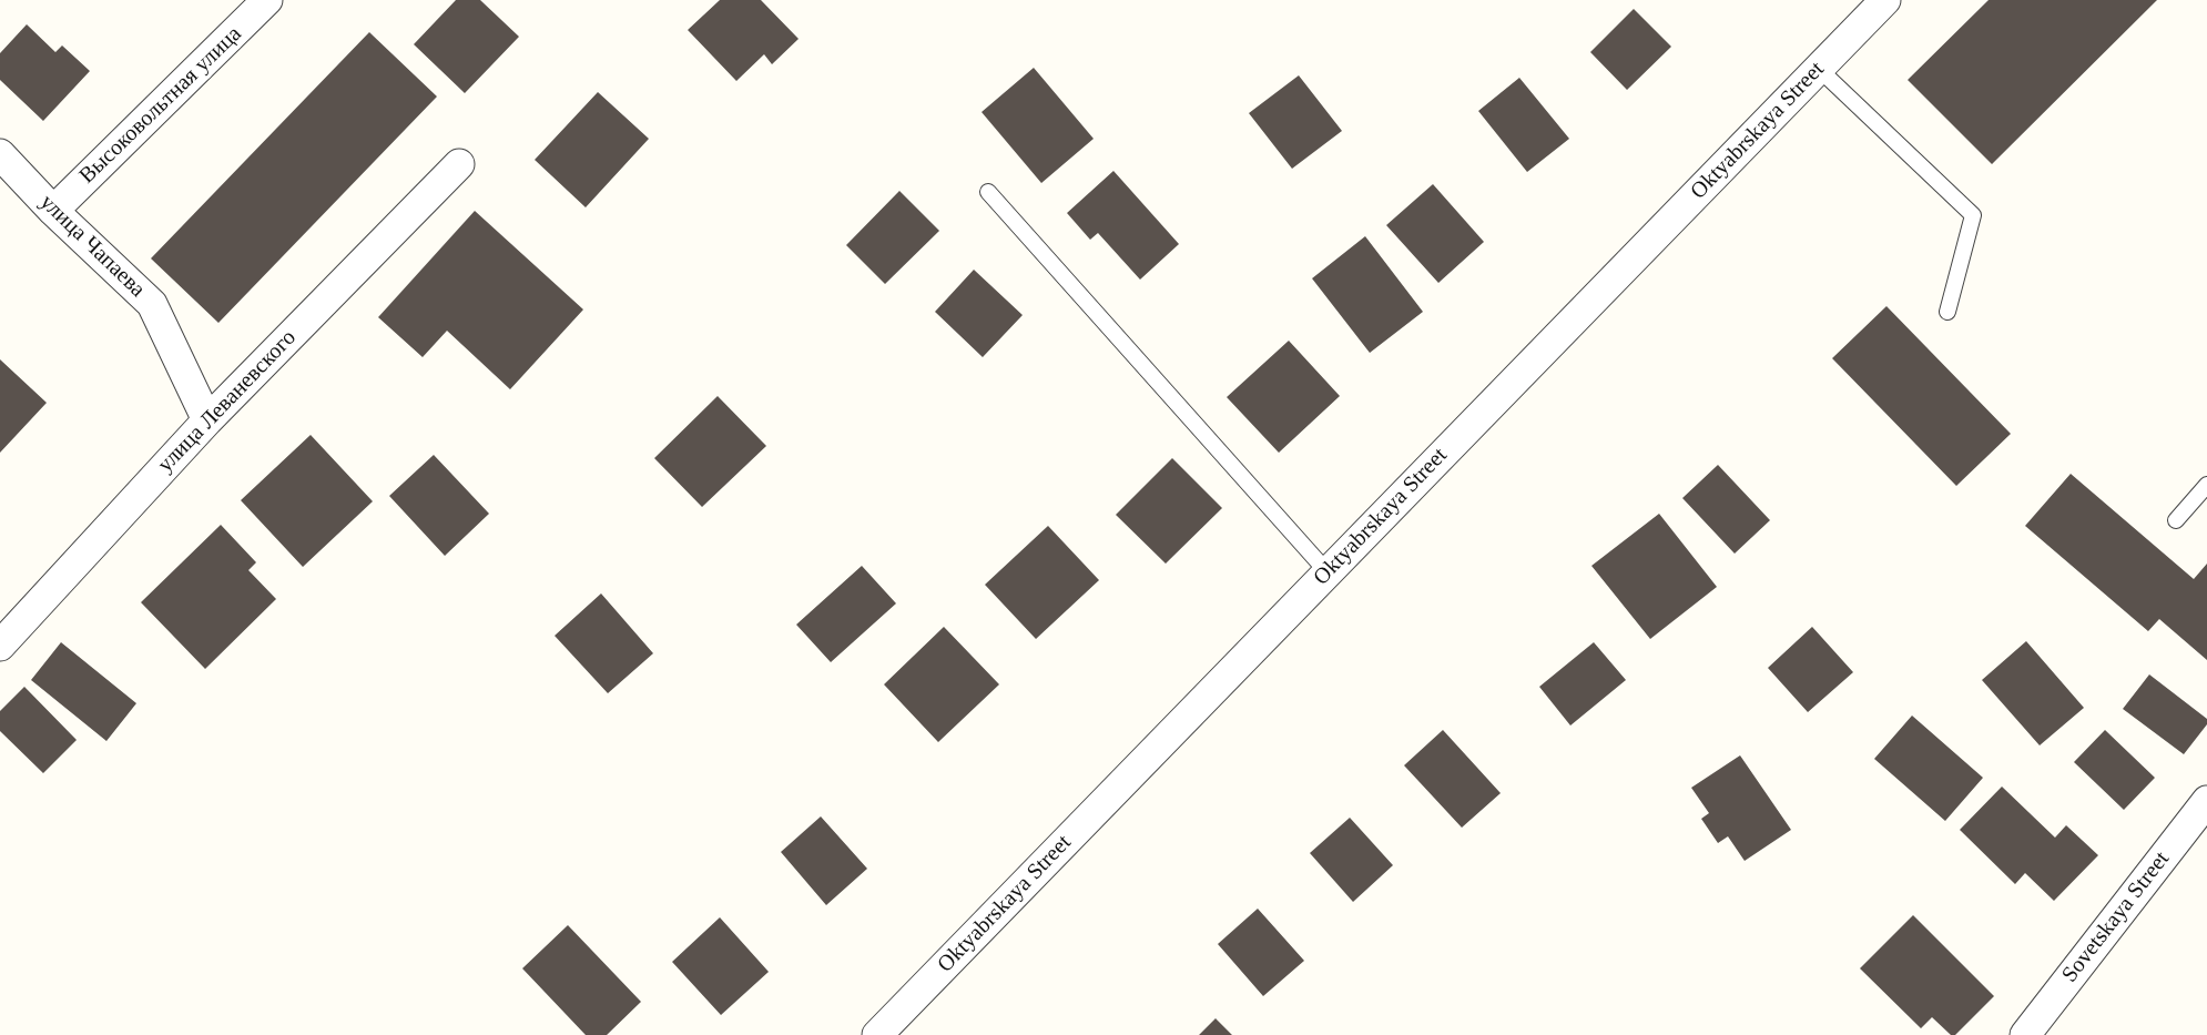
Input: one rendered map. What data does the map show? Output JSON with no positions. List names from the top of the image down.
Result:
{
  "streets": {
    "street": [
      "Высоковольтная улица",
      "Oktyabrskaya Street",
      "улица Чапаева",
      "улица Леваневского",
      "Sovetskaya Street"
    ]
  },
  "crossings": [
    ["Высоковольтная улица", "улица Чапаева"],
    ["улица Чапаева", "улица Леваневского"]
  ]
}
